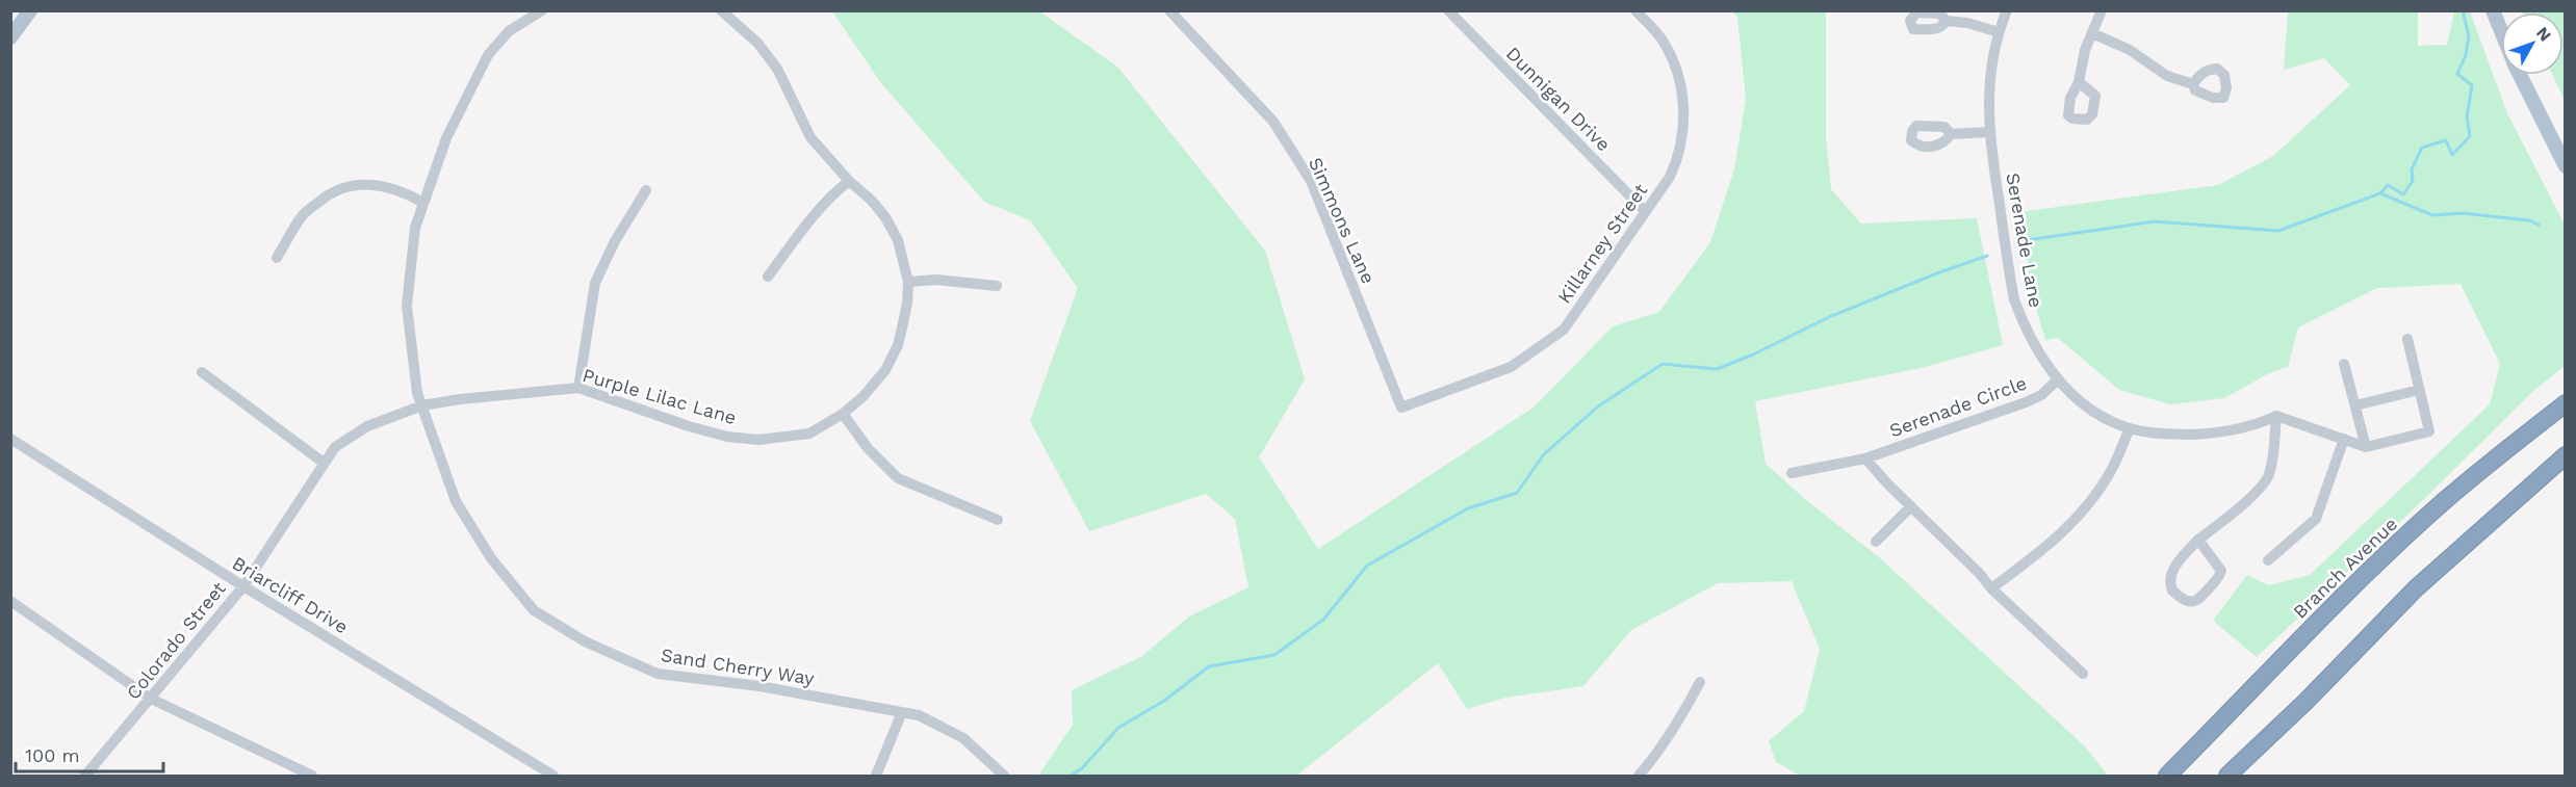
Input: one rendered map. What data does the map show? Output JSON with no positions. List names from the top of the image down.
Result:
{
  "streets": {
    "highway": ["Branch Avenue"],
    "street": [
      "Dunnigan Drive",
      "Simmons Lane",
      "Serenade Lane",
      "Killarney Street",
      "Purple Lilac Lane",
      "Serenade Circle",
      "Briarcliff Drive",
      "Colorado Street",
      "Sand Cherry Way"
    ]
  },
  "crossings": [
    ["Dunnigan Drive", "Killarney Street"],
    ["Simmons Lane", "Killarney Street"],
    ["Serenade Lane", "Serenade Circle"],
    ["Purple Lilac Lane", "Colorado Street"],
    ["Purple Lilac Lane", "Sand Cherry Way"],
    ["Briarcliff Drive", "Colorado Street"],
    ["Colorado Street", "Sand Cherry Way"]
  ],
  "scale_bar": "100 m",
  "north": "top right"
}
